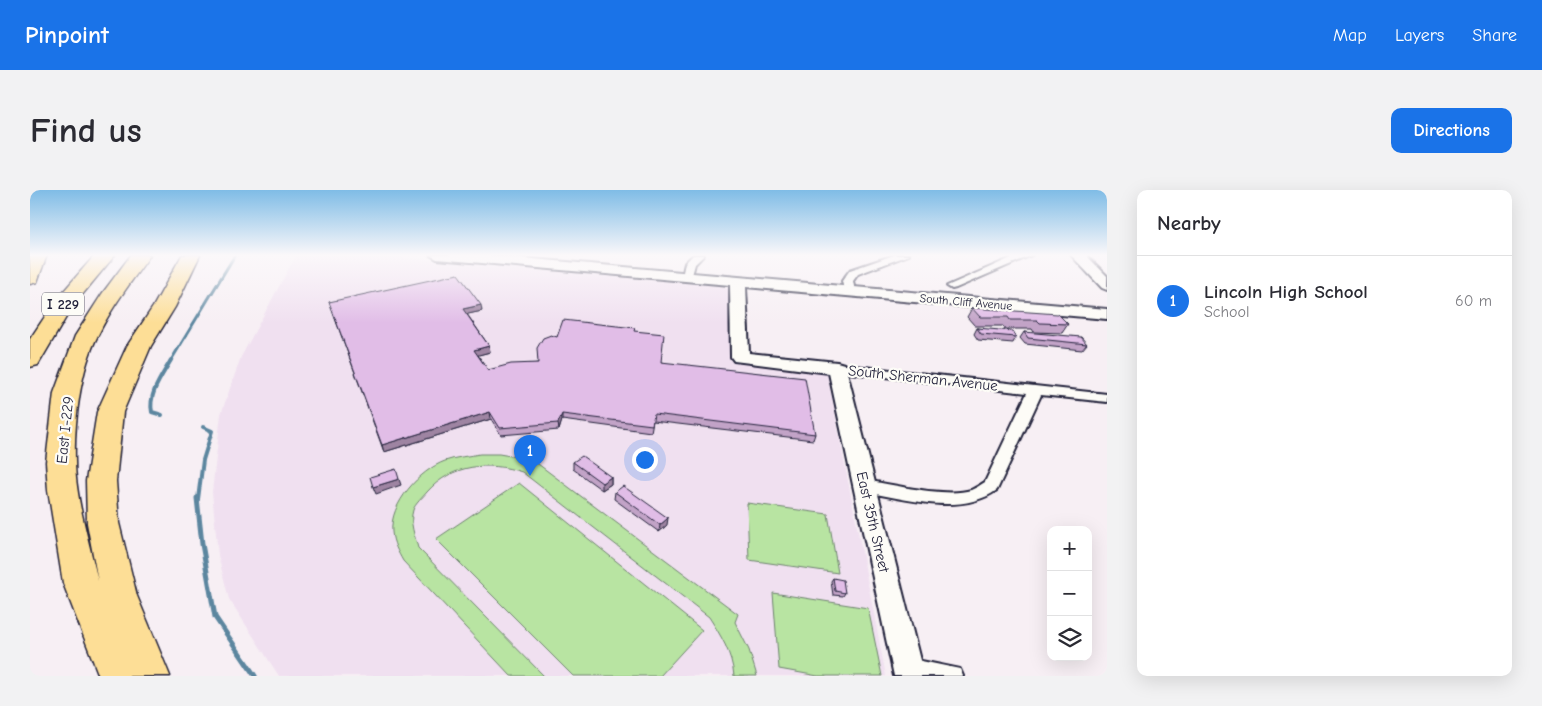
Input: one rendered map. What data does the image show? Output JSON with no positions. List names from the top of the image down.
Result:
{
  "streets": {
    "highway": ["I 229", "East I-229"],
    "main road": ["South Cliff Avenue", "South Sherman Avenue", "East 35th Street"]
  },
  "crossings": [
    ["South Cliff Avenue", "South Sherman Avenue"],
    ["South Sherman Avenue", "East 35th Street"]
  ],
  "page": {
    "header": "Pinpoint",
    "nav": ["Map", "Layers", "Share"],
    "buttons": "Directions",
    "title": "Find us",
    "heading": "Nearby",
    "list": [
      {
        "mark": "1",
        "name": "Lincoln High School",
        "note": "School",
        "value": "60 m"
      }
    ],
    "pins": "1",
    "map_buttons": ["+", "−"]
  }
}
